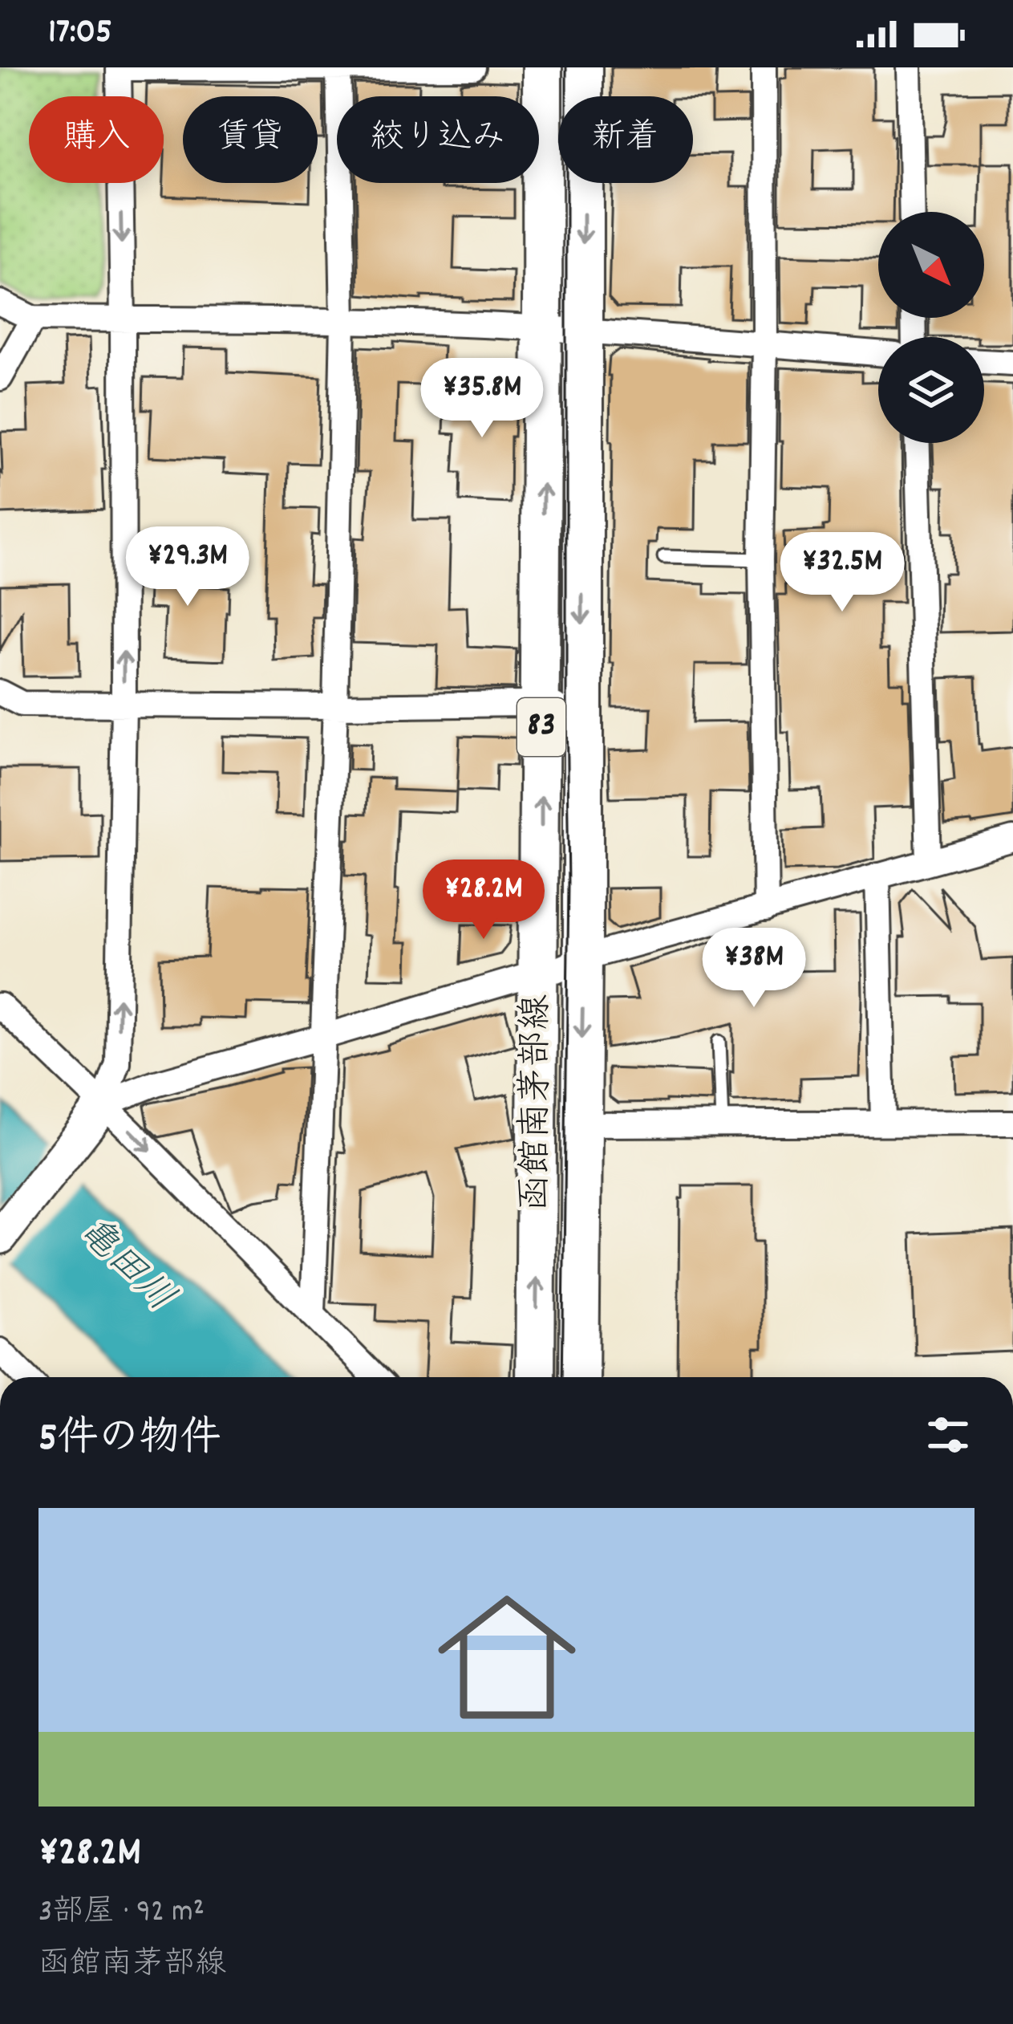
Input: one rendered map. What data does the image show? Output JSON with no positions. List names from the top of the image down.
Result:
{
  "streets": {
    "main road": ["83", "函館南茅部線"]
  },
  "water": ["亀田川"],
  "north": "bottom right",
  "page": {
    "status": "17:05",
    "chip": [
      "購入",
      "賃貸",
      "絞り込み",
      "新着"
    ],
    "price": [
      "¥35.8M",
      "¥29.3M",
      "¥32.5M",
      "¥28.2M",
      "¥38M"
    ],
    "heading": "5件の物件",
    "list": [
      {
        "name": "¥28.2M",
        "note": "3部屋 · 92 m² · 函館南茅部線"
      }
    ]
  }
}
